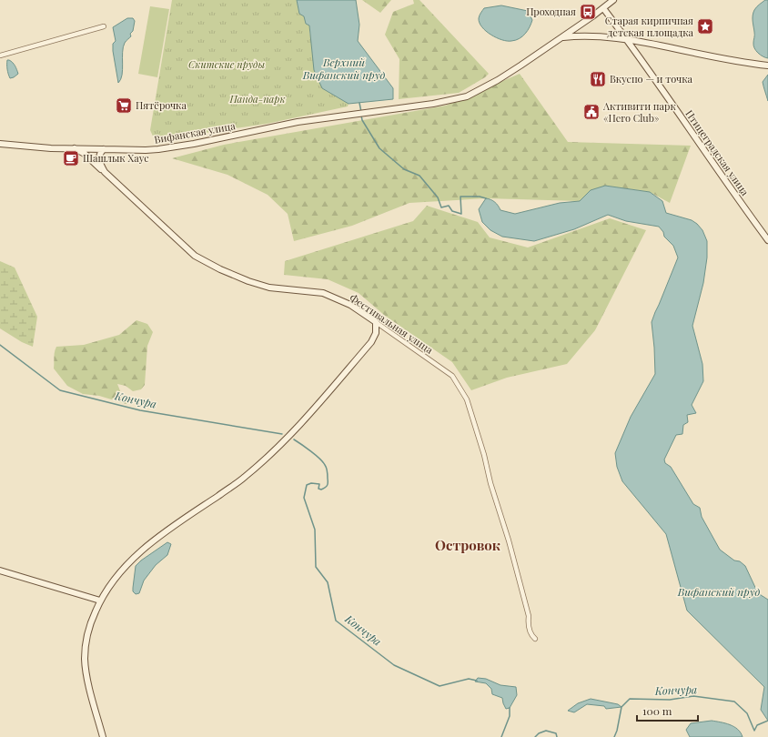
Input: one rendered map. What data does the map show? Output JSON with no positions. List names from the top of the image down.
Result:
{
  "streets": {
    "main road": ["Вифанская улица", "Птицеградская улица", "Фестивальная улица"]
  },
  "crossings": [
    ["Вифанская улица", "Птицеградская улица"],
    ["Вифанская улица", "Фестивальная улица"]
  ],
  "districts": ["Островок"],
  "water": ["Верхний Вифанский пруд", "Кончура", "Вифанский пруд"],
  "parks": ["Скитские пруды", "Панда-парк"],
  "places": {
    "bus stop": ["Проходная"],
    "place": ["Старая кирпичная детская площадка"],
    "restaurant": ["Вкусно — и точка"],
    "supermarket": ["Пятёрочка"],
    "public building": ["Активити парк «Hero Club»"],
    "cafe": ["Шашлык Хаус"]
  },
  "scale_bar": "100 m"
}
